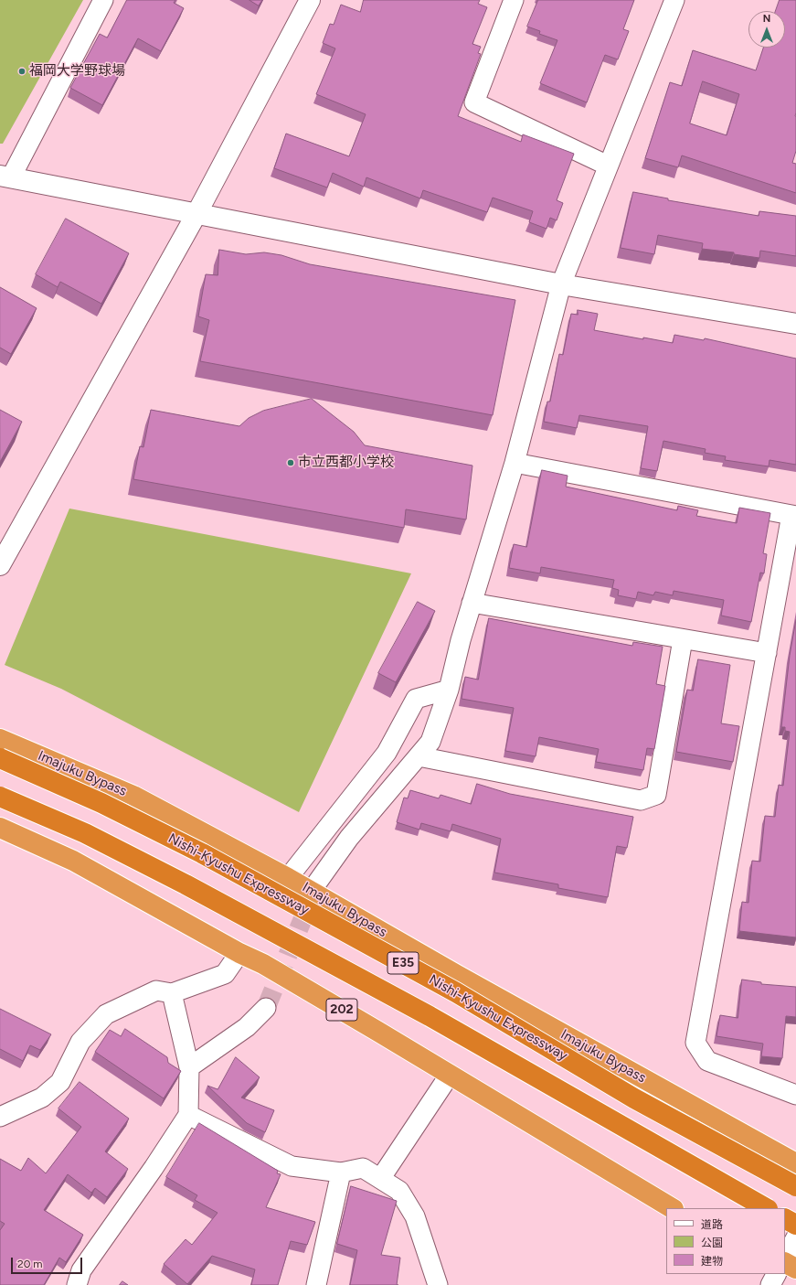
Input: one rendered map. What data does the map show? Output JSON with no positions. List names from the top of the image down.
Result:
{
  "streets": {
    "highway": [
      "Imajuku Bypass",
      "Nishi-Kyushu Expressway",
      "E35",
      "202"
    ]
  },
  "places": ["福岡大学野球場", "市立西都小学校"],
  "legend": ["道路", "公園", "建物"],
  "scale_bar": "20 m",
  "north": "top"
}
